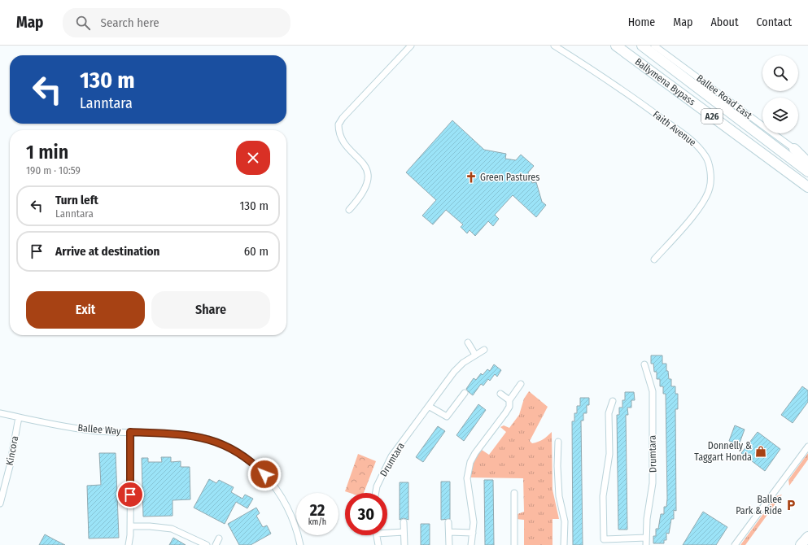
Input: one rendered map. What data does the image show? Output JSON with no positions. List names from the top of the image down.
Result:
{
  "streets": {
    "main road": ["Ballymena Bypass", "A26"],
    "street": [
      "Ballee Road East",
      "Faith Avenue",
      "Ballee Way",
      "Kincora",
      "Drumtara"
    ]
  },
  "crossings": [
    ["Ballee Way", "Kincora"]
  ],
  "places": {
    "church": ["Green Pastures"],
    "shop": ["Donnelly & Taggart Honda"],
    "parking": ["Ballee Park & Ride"]
  },
  "page": {
    "header": "Map",
    "search": "Search here",
    "nav": [
      "Home",
      "Map",
      "About",
      "Contact"
    ],
    "turn": ["130 m", "Lanntara"],
    "heading": ["1 min", "190 m · 10:59"],
    "list": [
      {
        "name": "Turn left",
        "note": "Lanntara",
        "value": "130 m"
      },
      {
        "name": "Arrive at destination",
        "value": "60 m"
      }
    ],
    "buttons": ["Exit", "Share"],
    "speed": "22 km/h",
    "limit": "30"
  }
}
